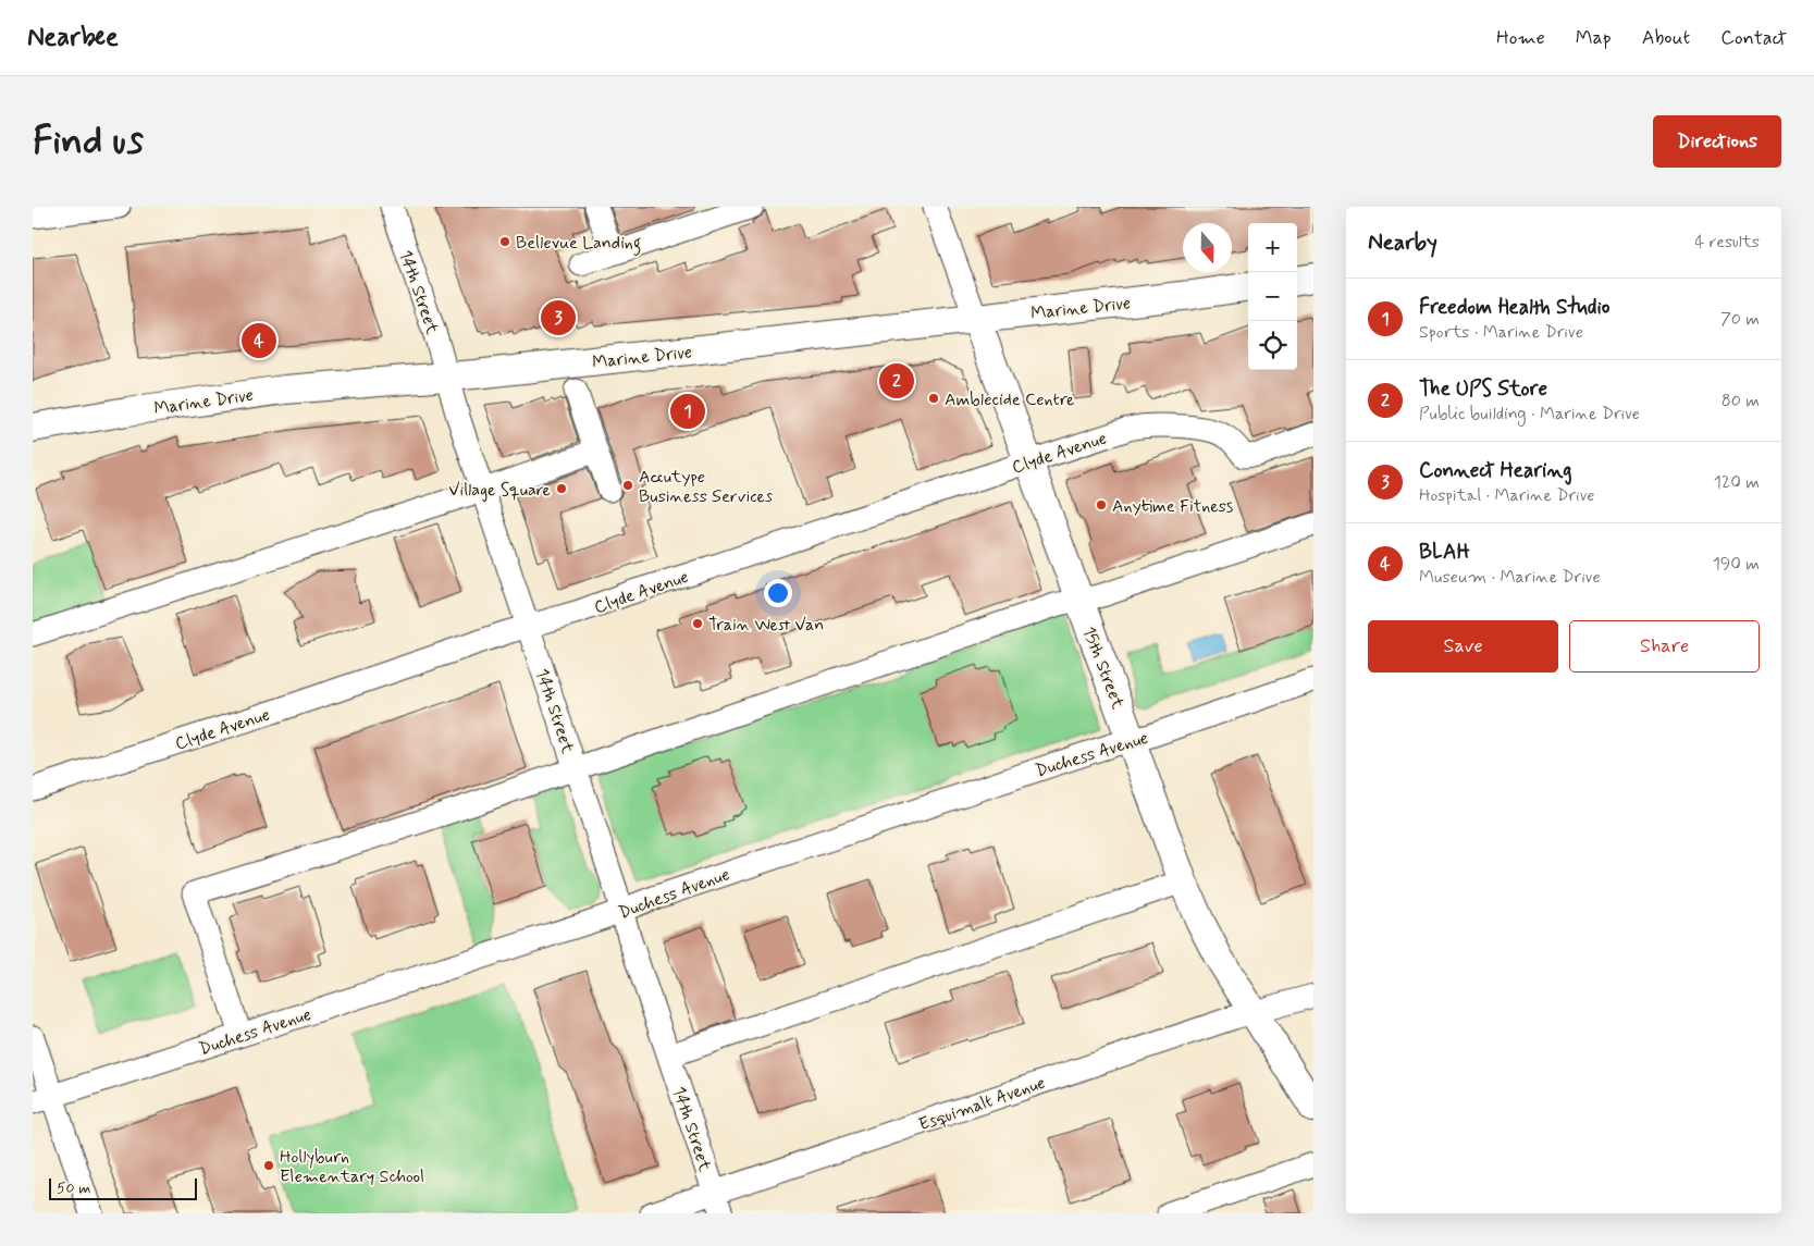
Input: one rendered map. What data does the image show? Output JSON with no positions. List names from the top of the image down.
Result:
{
  "streets": {
    "main road": ["Marine Drive", "15th Street"],
    "street": [
      "14th Street",
      "Clyde Avenue",
      "Duchess Avenue",
      "Esquimalt Avenue"
    ]
  },
  "crossings": [
    ["14th Street", "Marine Drive"],
    ["14th Street", "Clyde Avenue"],
    ["14th Street", "Duchess Avenue"],
    ["14th Street", "Esquimalt Avenue"],
    ["Marine Drive", "15th Street"],
    ["Clyde Avenue", "15th Street"],
    ["15th Street", "Duchess Avenue"],
    ["15th Street", "Esquimalt Avenue"]
  ],
  "places": [
    "Bellevue Landing",
    "Amblecide Centre",
    "Accutype Business Services",
    "Village Square",
    "Anytime Fitness",
    "Train West Van",
    "Hollyburn Elementary School"
  ],
  "scale_bar": "50 m",
  "north": "bottom",
  "page": {
    "header": "Nearbee",
    "nav": [
      "Home",
      "Map",
      "About",
      "Contact"
    ],
    "buttons": [
      "Directions",
      ["Save", "Share"]
    ],
    "title": "Find us",
    "heading": ["Nearby", "4 results"],
    "map_buttons": ["+", "−"],
    "list": [
      {
        "mark": "1",
        "name": "Freedom Health Studio",
        "note": "Sports · Marine Drive",
        "value": "70 m"
      },
      {
        "mark": "2",
        "name": "The UPS Store",
        "note": "Public building · Marine Drive",
        "value": "80 m"
      },
      {
        "mark": "3",
        "name": "Connect Hearing",
        "note": "Hospital · Marine Drive",
        "value": "120 m"
      },
      {
        "mark": "4",
        "name": "BLAH",
        "note": "Museum · Marine Drive",
        "value": "190 m"
      }
    ],
    "pins": [
      "3",
      "4",
      "2",
      "1"
    ],
    "scale": "50 m"
  }
}
